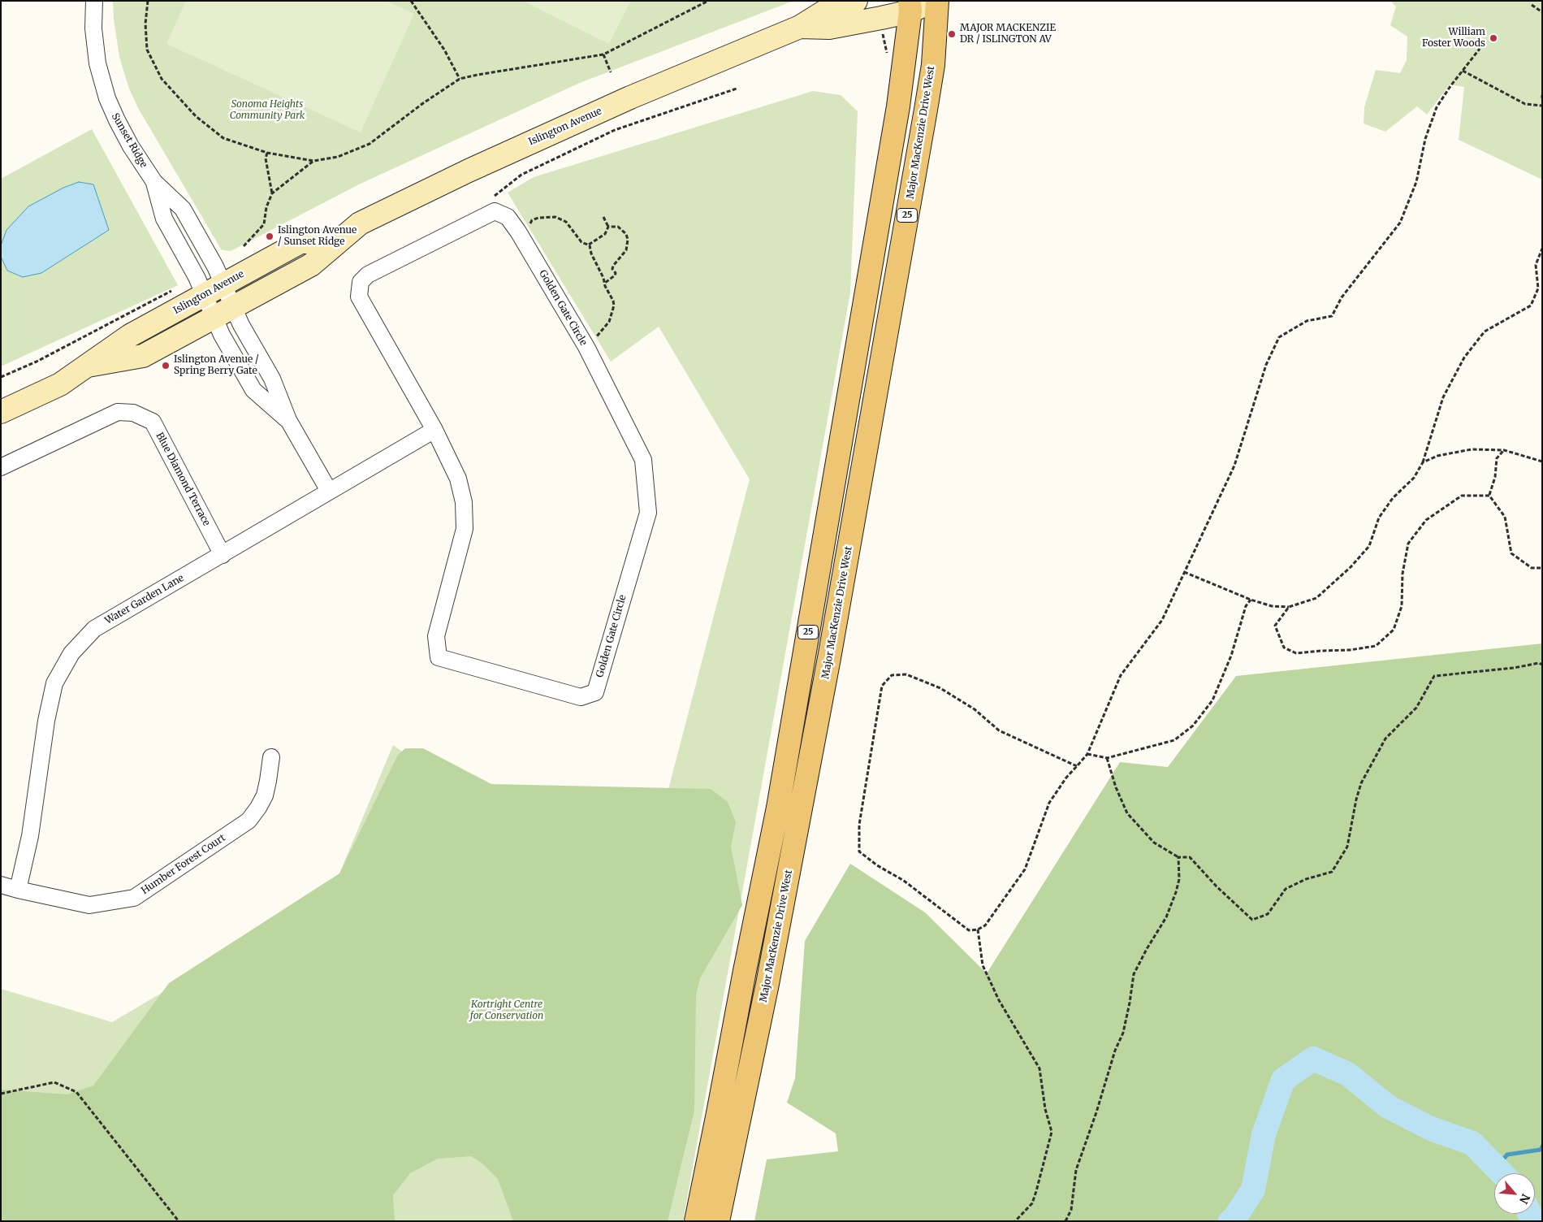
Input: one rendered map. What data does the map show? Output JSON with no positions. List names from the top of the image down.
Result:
{
  "streets": {
    "main road": ["Islington Avenue", "Major MacKenzie Drive West", "25"],
    "street": [
      "Sunset Ridge",
      "Golden Gate Circle",
      "Blue Diamond Terrace",
      "Water Garden Lane",
      "Humber Forest Court"
    ]
  },
  "crossings": [
    ["Islington Avenue", "Sunset Ridge"],
    ["Islington Avenue", "25"],
    ["Golden Gate Circle", "Water Garden Lane"],
    ["Blue Diamond Terrace", "Water Garden Lane"],
    ["Water Garden Lane", "Humber Forest Court"]
  ],
  "parks": ["Sonoma Heights Community Park", "Kortright Centre for Conservation"],
  "places": [
    "MAJOR MACKENZIE DR / ISLINGTON AV",
    "William Foster Woods",
    "Islington Avenue / Sunset Ridge",
    "Islington Avenue / Spring Berry Gate"
  ],
  "north": "bottom right"
}
